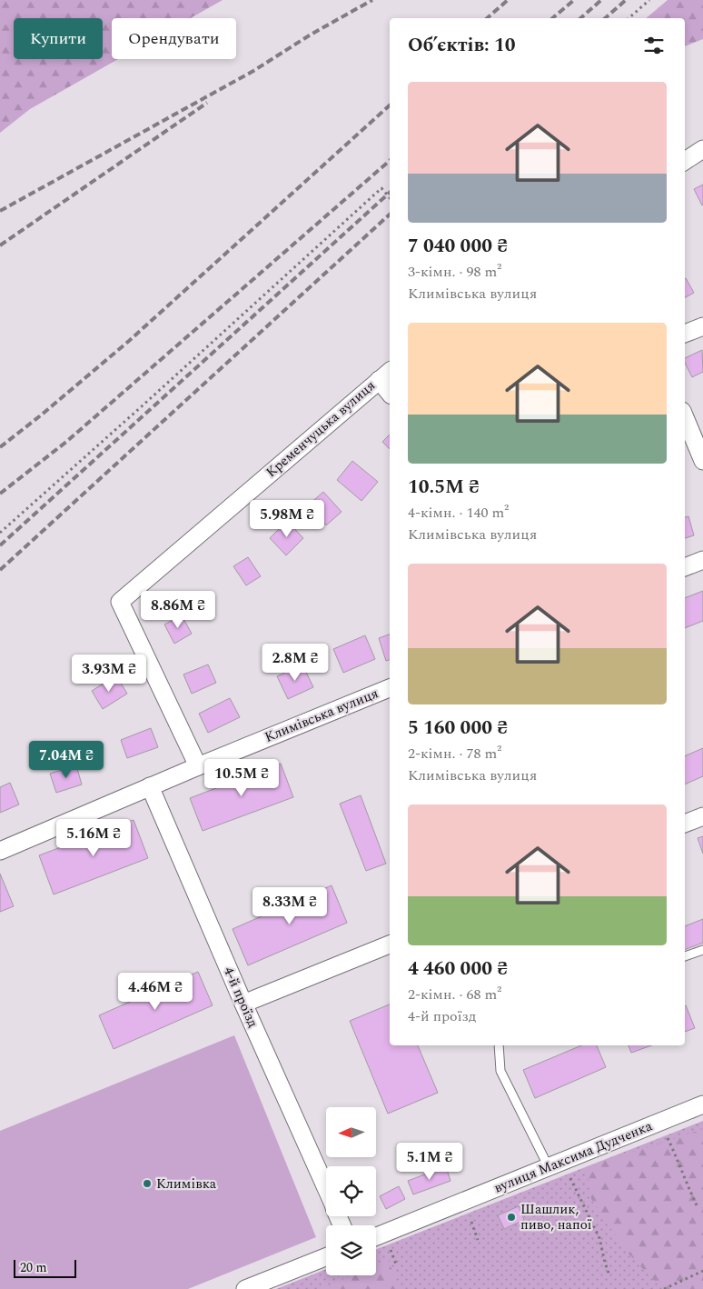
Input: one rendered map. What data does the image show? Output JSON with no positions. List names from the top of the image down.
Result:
{
  "streets": {
    "street": [
      "Кременчуцька вулиця",
      "Климівська вулиця",
      "4-й проїзд",
      "вулиця Максима Дудченка"
    ]
  },
  "crossings": [
    ["Кременчуцька вулиця", "Климівська вулиця"],
    ["Климівська вулиця", "4-й проїзд"]
  ],
  "places": ["Климівка", "Шашлик, пиво, напої"],
  "scale_bar": "20 m",
  "north": "left",
  "page": {
    "chip": ["Купити", "Орендувати"],
    "heading": "Об’єктів: 10",
    "list": [
      {
        "name": "7 040 000 ₴",
        "note": "3-кімн. · 98 m² · Климівська вулиця"
      },
      {
        "name": "10.5M ₴",
        "note": "4-кімн. · 140 m² · Климівська вулиця"
      },
      {
        "name": "5 160 000 ₴",
        "note": "2-кімн. · 78 m² · Климівська вулиця"
      },
      {
        "name": "4 460 000 ₴",
        "note": "2-кімн. · 68 m² · 4-й проїзд"
      }
    ],
    "price": [
      "5.98M ₴",
      "8.86M ₴",
      "2.8M ₴",
      "3.93M ₴",
      "7.04M ₴",
      "10.5M ₴",
      "5.16M ₴",
      "8.33M ₴",
      "4.46M ₴",
      "5.1M ₴"
    ],
    "scale": "20 m"
  }
}
